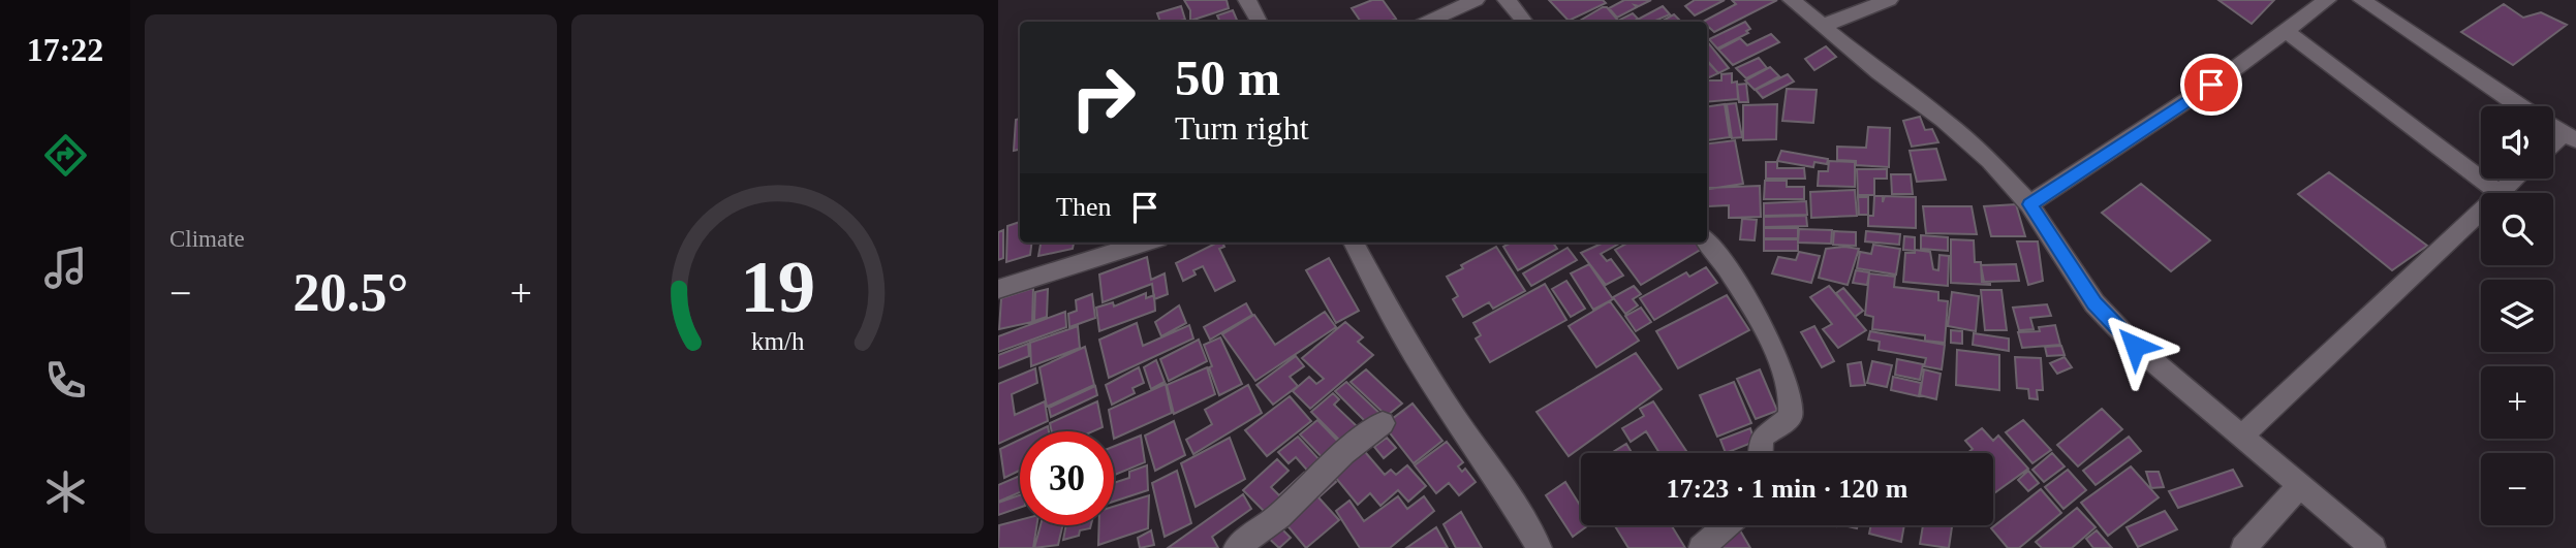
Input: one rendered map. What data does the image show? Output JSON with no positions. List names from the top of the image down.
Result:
{
  "page": {
    "tabs": "17:22",
    "tile": "Climate",
    "turn": ["50 m", "Turn right"],
    "map_buttons": ["+", "−"],
    "then": "Then",
    "heat": ["−", "20.5°", "+"],
    "limit": "30",
    "trip": "17:23 · 1 min · 120 m",
    "gauge": ["19", "km/h"]
  }
}
